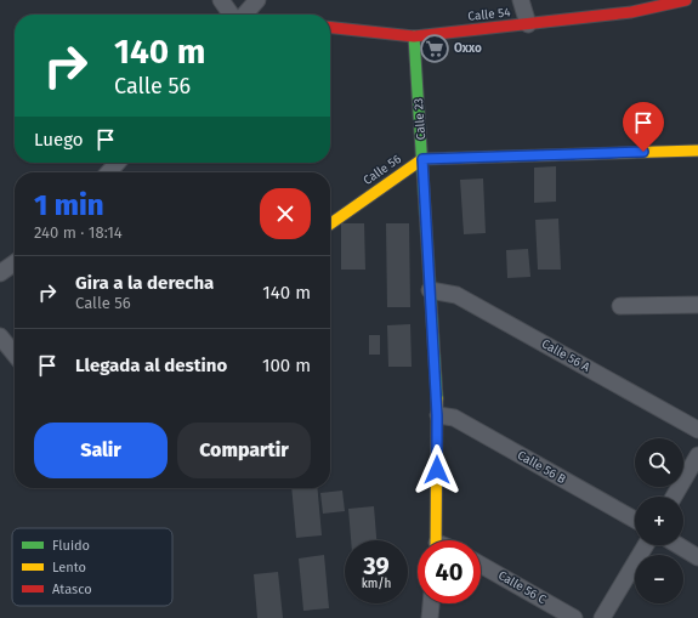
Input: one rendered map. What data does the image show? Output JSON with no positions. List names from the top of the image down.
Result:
{
  "streets": {
    "street": [
      "Calle 54",
      "Calle 23",
      "Calle 56",
      "Calle 56 A",
      "Calle 56 B",
      "Calle 56 C"
    ]
  },
  "crossings": [
    ["Calle 54", "Calle 23"],
    ["Calle 23", "Calle 56"],
    ["Calle 23", "Calle 56 A"],
    ["Calle 23", "Calle 56 B"]
  ],
  "places": {
    "supermarket": ["Oxxo"]
  },
  "legend": ["Fluido", "Lento", "Atasco"],
  "page": {
    "turn": ["140 m", "Calle 56"],
    "then": "Luego",
    "heading": ["1 min", "240 m · 18:14"],
    "list": [
      {
        "name": "Gira a la derecha",
        "note": "Calle 56",
        "value": "140 m"
      },
      {
        "name": "Llegada al destino",
        "value": "100 m"
      }
    ],
    "buttons": ["Salir", "Compartir"],
    "map_buttons": ["+", "−"],
    "speed": "39 km/h",
    "limit": "40"
  }
}
